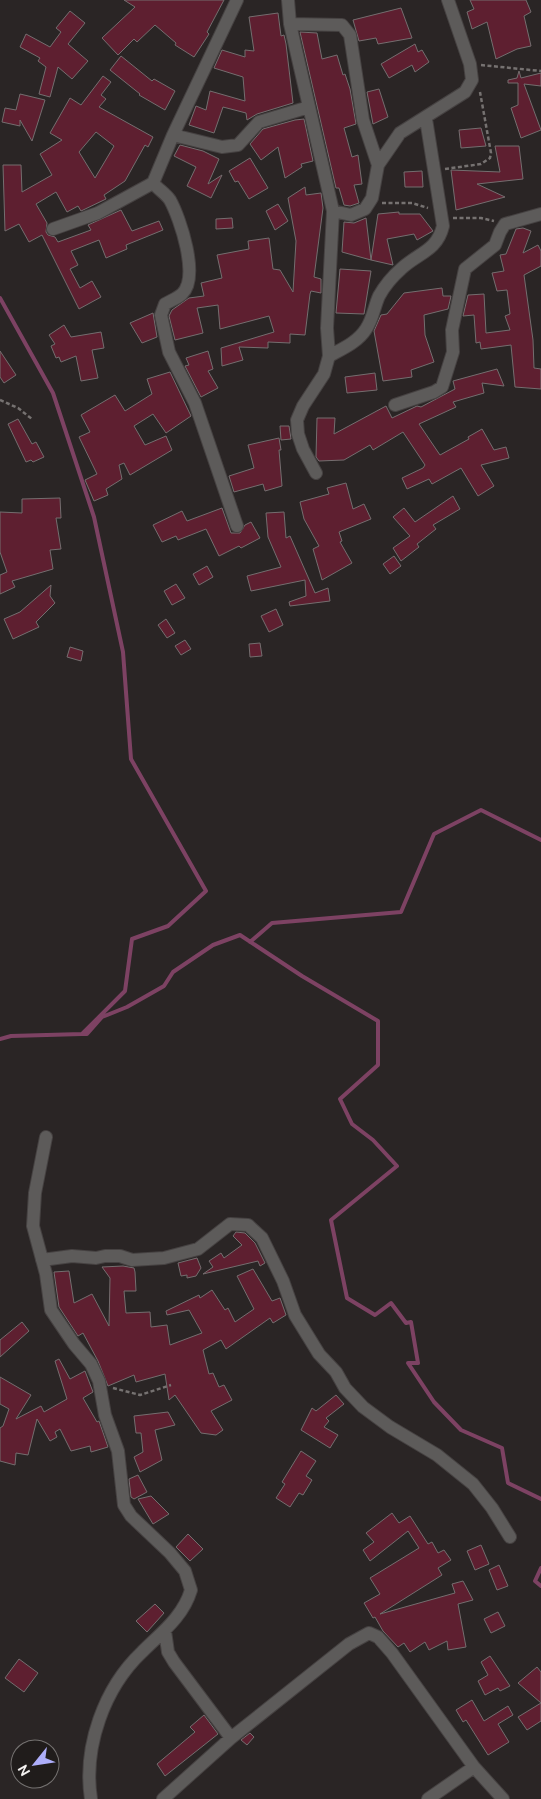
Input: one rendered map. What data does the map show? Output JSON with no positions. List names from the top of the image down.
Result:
{
  "north": "bottom left"
}
